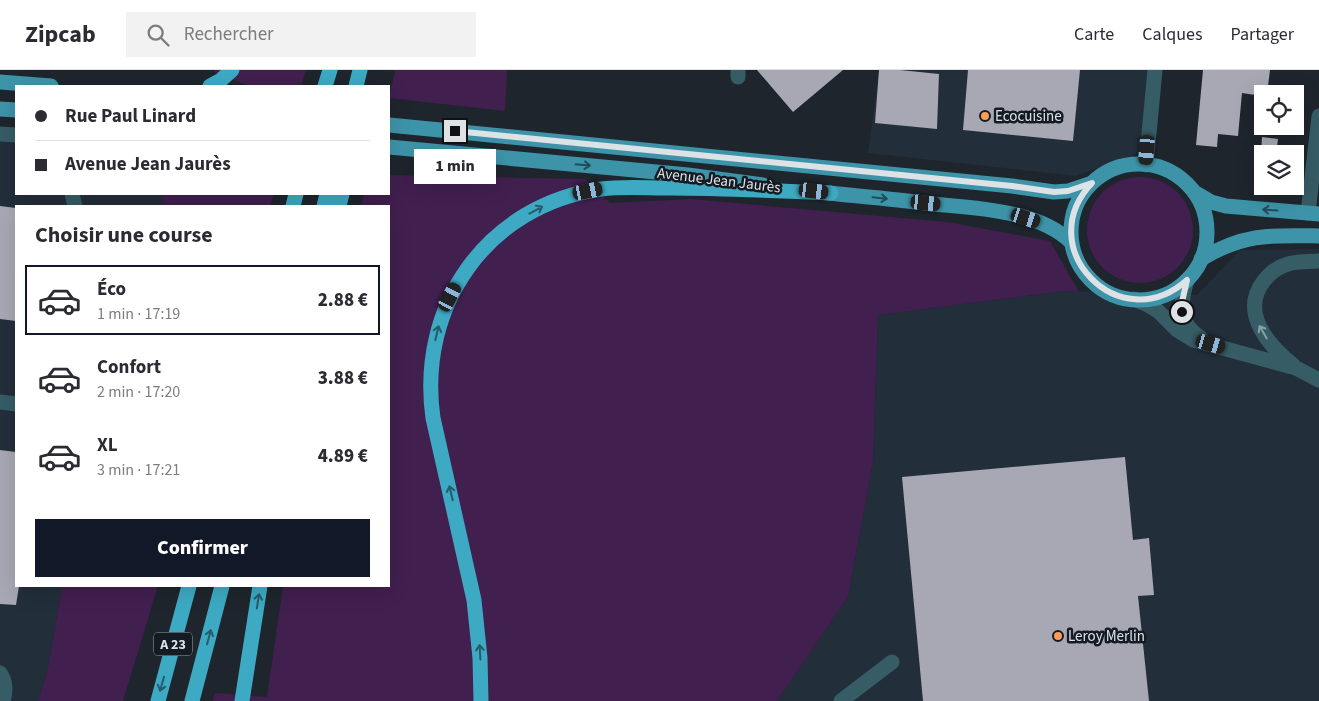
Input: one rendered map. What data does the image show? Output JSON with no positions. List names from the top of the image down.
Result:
{
  "streets": {
    "highway": ["A 23"],
    "main road": ["Avenue Jean Jaurès"]
  },
  "places": ["Ecocuisine", "Leroy Merlin"],
  "page": {
    "header": "Zipcab",
    "search": "Rechercher",
    "nav": ["Carte", "Calques", "Partager"],
    "banner": ["Rue Paul Linard", "Avenue Jean Jaurès"],
    "bubble": "1 min",
    "heading": "Choisir une course",
    "list": [
      {
        "name": "Éco",
        "note": "1 min · 17:19",
        "value": "2.88 €"
      },
      {
        "name": "Confort",
        "note": "2 min · 17:20",
        "value": "3.88 €"
      },
      {
        "name": "XL",
        "note": "3 min · 17:21",
        "value": "4.89 €"
      }
    ],
    "buttons": "Confirmer"
  }
}
